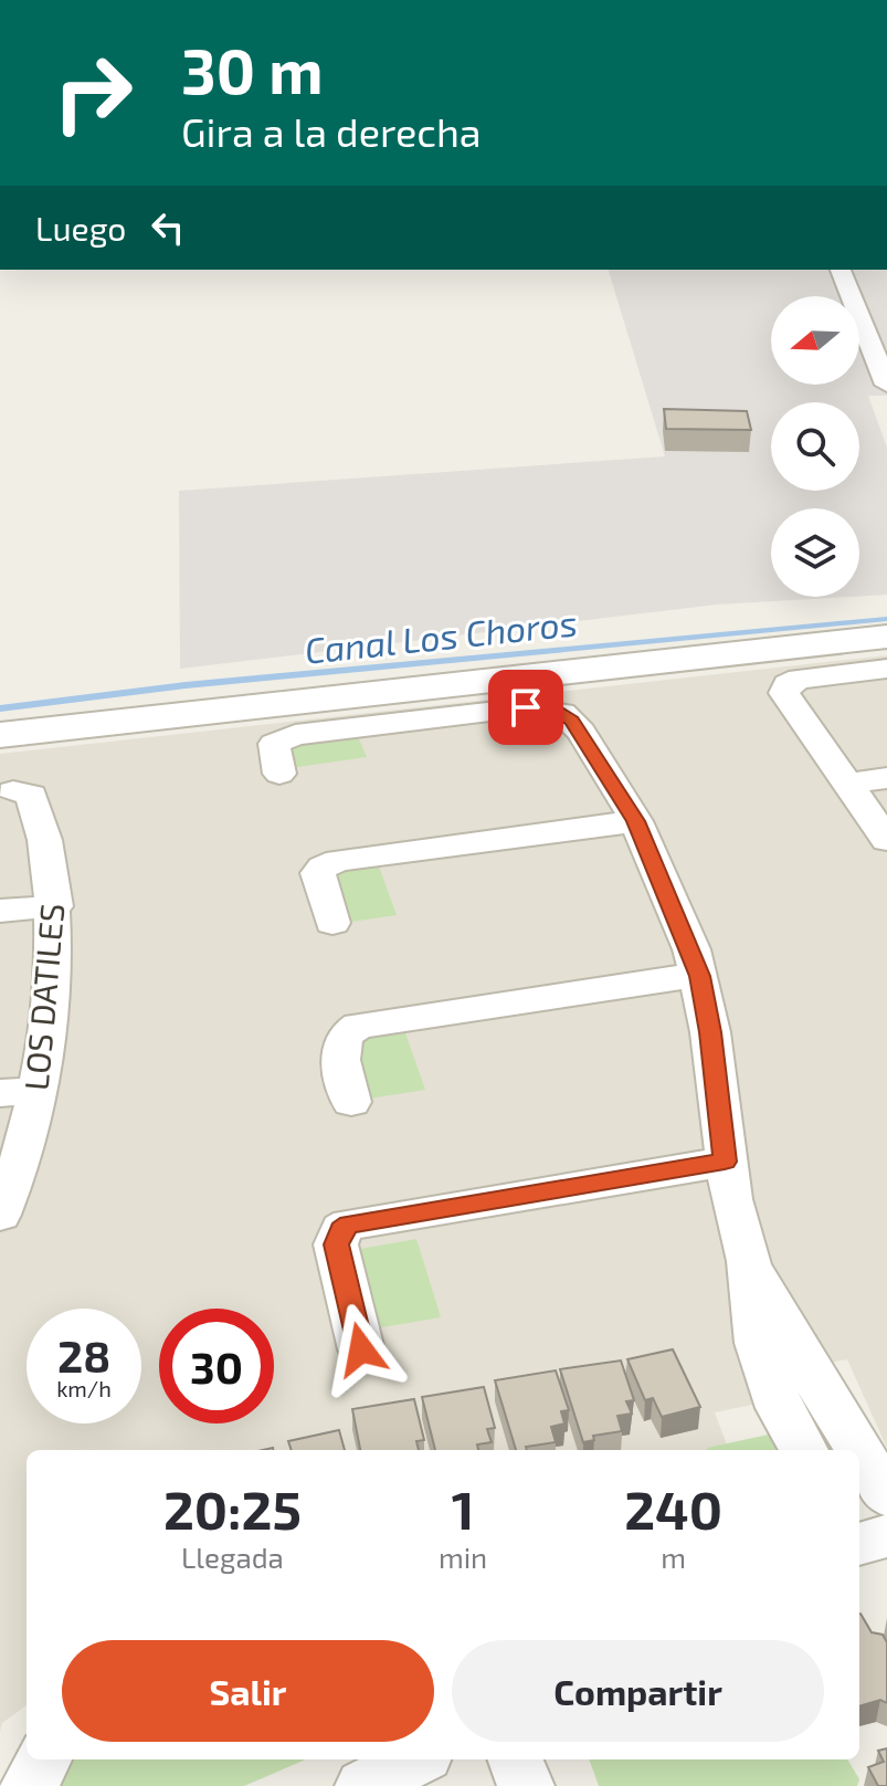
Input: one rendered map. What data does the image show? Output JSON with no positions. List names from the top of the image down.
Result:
{
  "streets": {
    "street": ["LOS DATILES"]
  },
  "water": ["Canal Los Choros"],
  "north": "left",
  "page": {
    "turn": ["30 m", "Gira a la derecha"],
    "then": "Luego",
    "speed": "28 km/h",
    "limit": "30",
    "eta": [
      "20:25",
      "Llegada",
      "1",
      "min",
      "240",
      "m"
    ],
    "buttons": ["Salir", "Compartir"]
  }
}
